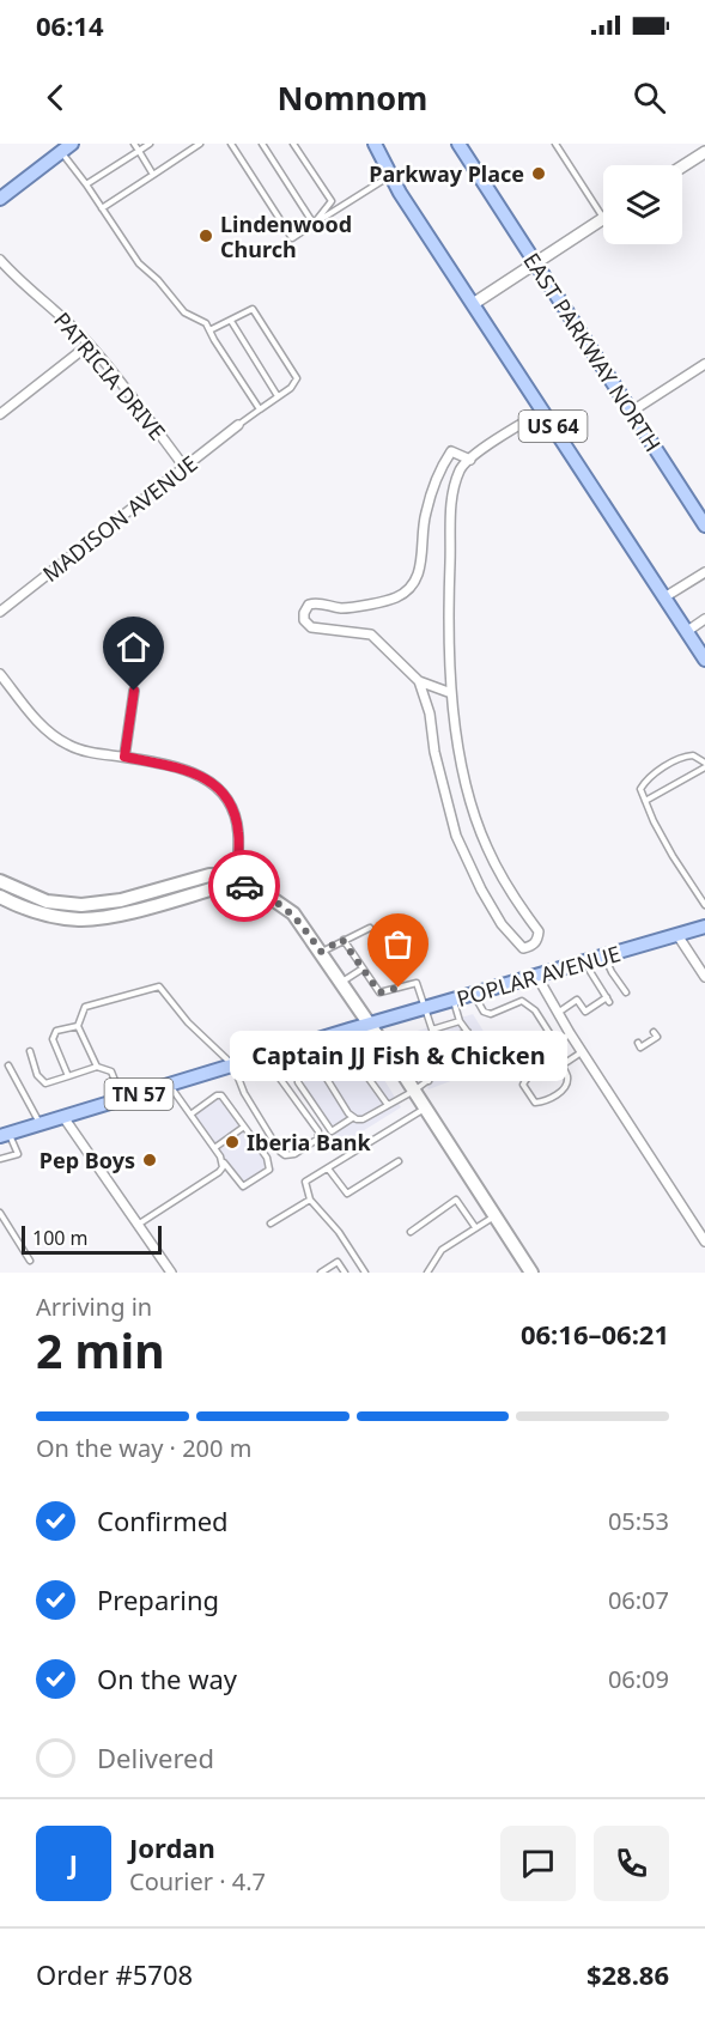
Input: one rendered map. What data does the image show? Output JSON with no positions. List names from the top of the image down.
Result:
{
  "streets": {
    "main road": [
      "EAST PARKWAY NORTH",
      "US 64",
      "POPLAR AVENUE",
      "TN 57"
    ],
    "street": ["PATRICIA DRIVE", "MADISON AVENUE"]
  },
  "crossings": [
    ["PATRICIA DRIVE", "MADISON AVENUE"]
  ],
  "places": [
    "Parkway Place",
    "Lindenwood Church",
    "Captain JJ Fish & Chicken",
    "Iberia Bank",
    "Pep Boys"
  ],
  "scale_bar": "100 m",
  "page": {
    "status": "06:14",
    "header": "Nomnom",
    "bubble": "Captain JJ Fish & Chicken",
    "scale": "100 m",
    "heading": ["2 min", "Arriving in", "06:16–06:21"],
    "panel": [
      "Jordan",
      "Courier · 4.7",
      "Order #5708",
      "$28.86"
    ],
    "bar": "On the way · 200 m",
    "list": [
      ["Confirmed", "05:53"],
      ["Preparing", "06:07"],
      ["On the way", "06:09"],
      "Delivered"
    ],
    "round": "J"
  }
}
